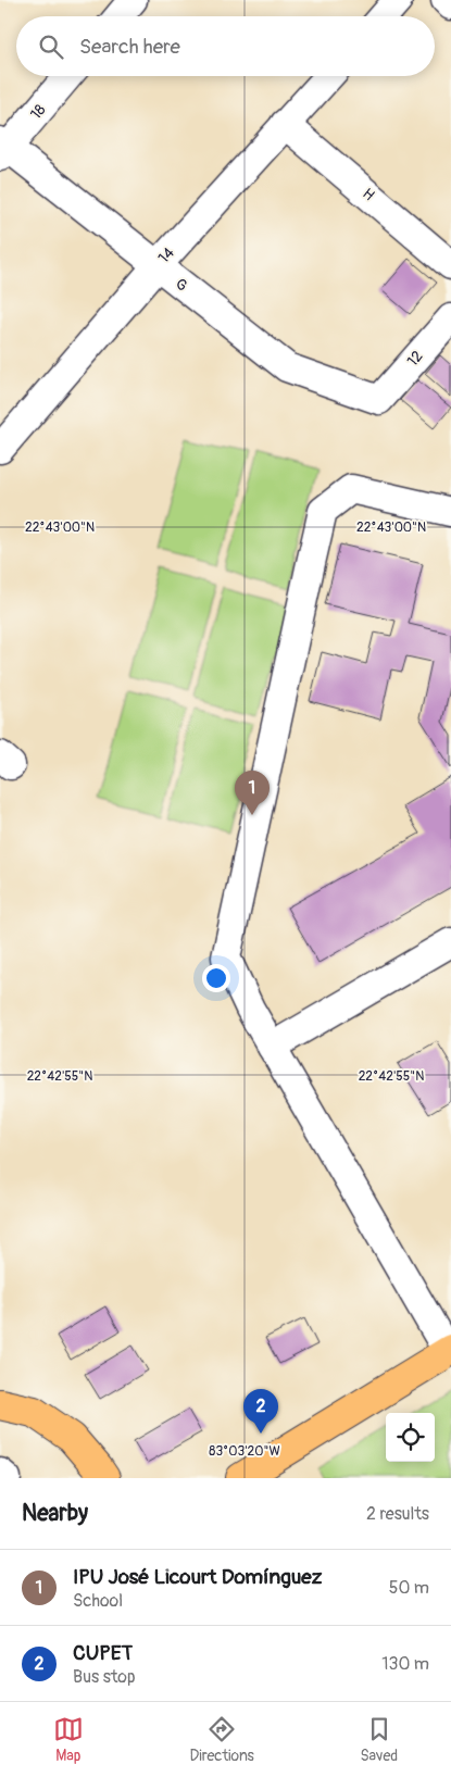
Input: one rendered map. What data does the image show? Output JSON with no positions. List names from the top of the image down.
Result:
{
  "streets": {
    "street": [
      "18",
      "H",
      "14",
      "G",
      "12"
    ]
  },
  "crossings": [
    ["18", "G"],
    ["H", "14"],
    ["14", "G"],
    ["G", "12"]
  ],
  "page": {
    "search": "Search here",
    "pins": ["1", "2"],
    "heading": ["Nearby", "2 results"],
    "list": [
      {
        "mark": "1",
        "name": "IPU José Licourt Domínguez",
        "note": "School",
        "value": "50 m"
      },
      {
        "mark": "2",
        "name": "CUPET",
        "note": "Bus stop",
        "value": "130 m"
      }
    ],
    "nav": ["Map", "Directions", "Saved"]
  },
  "coordinates": ["22°43'00\"N", "22°42'55\"N", "83°03'20\"W"]
}
